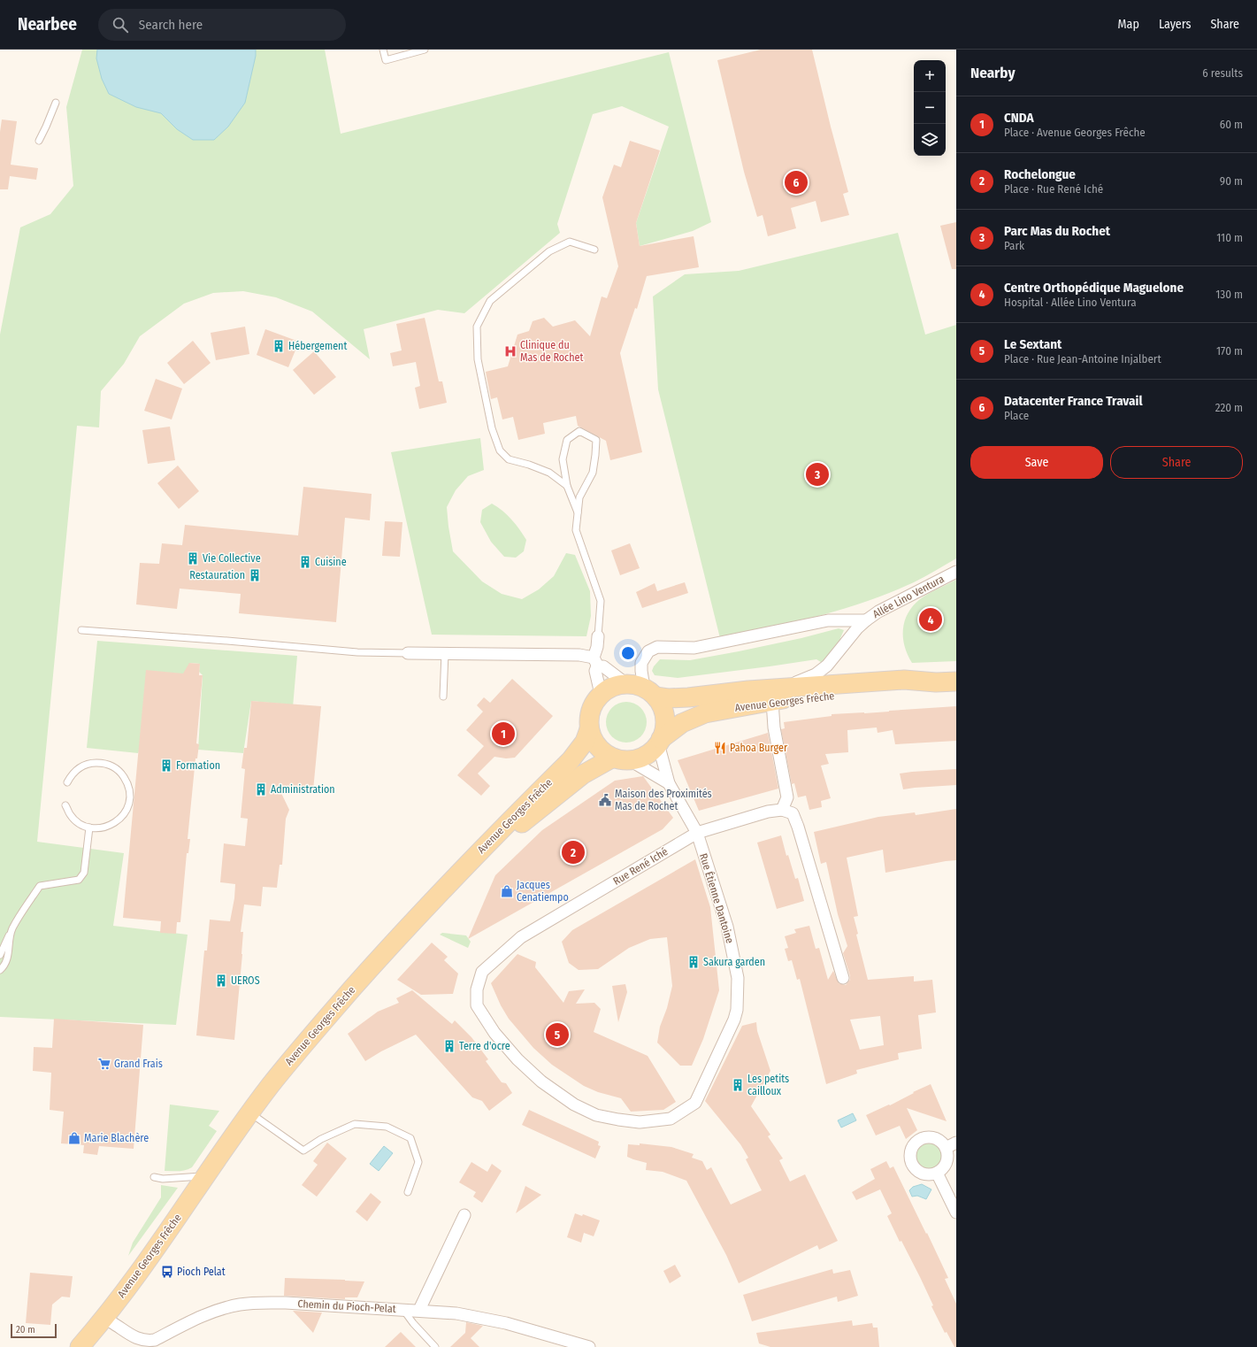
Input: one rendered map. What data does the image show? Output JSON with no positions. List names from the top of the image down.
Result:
{
  "streets": {
    "main road": ["Avenue Georges Frêche"],
    "street": [
      "Allée Lino Ventura",
      "Rue René Iché",
      "Rue Étienne Dantoine",
      "Chemin du Pioch-Pelat"
    ]
  },
  "crossings": [
    ["Allée Lino Ventura", "Avenue Georges Frêche"],
    ["Avenue Georges Frêche", "Rue Étienne Dantoine"],
    ["Avenue Georges Frêche", "Chemin du Pioch-Pelat"],
    ["Rue René Iché", "Rue Étienne Dantoine"]
  ],
  "places": {
    "building": [
      "Hébergement",
      "Vie Collective",
      "Cuisine",
      "Restauration",
      "Formation",
      "Administration",
      "Sakura garden",
      "UEROS",
      "Terre d'ocre",
      "Les petits cailloux"
    ],
    "hospital": ["Clinique du Mas de Rochet"],
    "restaurant": ["Pahoa Burger"],
    "public building": ["Maison des Proximités Mas de Rochet"],
    "shop": ["Jacques Cenatiempo", "Marie Blachère"],
    "supermarket": ["Grand Frais"],
    "bus stop": ["Pioch Pelat"]
  },
  "scale_bar": "20 m",
  "page": {
    "header": "Nearbee",
    "search": "Search here",
    "nav": ["Map", "Layers", "Share"],
    "heading": ["Nearby", "6 results"],
    "map_buttons": ["+", "−"],
    "list": [
      {
        "mark": "1",
        "name": "CNDA",
        "note": "Place · Avenue Georges Frêche",
        "value": "60 m"
      },
      {
        "mark": "2",
        "name": "Rochelongue",
        "note": "Place · Rue René Iché",
        "value": "90 m"
      },
      {
        "mark": "3",
        "name": "Parc Mas du Rochet",
        "note": "Park",
        "value": "110 m"
      },
      {
        "mark": "4",
        "name": "Centre Orthopédique Maguelone",
        "note": "Hospital · Allée Lino Ventura",
        "value": "130 m"
      },
      {
        "mark": "5",
        "name": "Le Sextant",
        "note": "Place · Rue Jean-Antoine Injalbert",
        "value": "170 m"
      },
      {
        "mark": "6",
        "name": "Datacenter France Travail",
        "note": "Place",
        "value": "220 m"
      }
    ],
    "pins": [
      "6",
      "3",
      "4",
      "1",
      "2",
      "5"
    ],
    "buttons": ["Save", "Share"],
    "scale": "20 m"
  }
}
